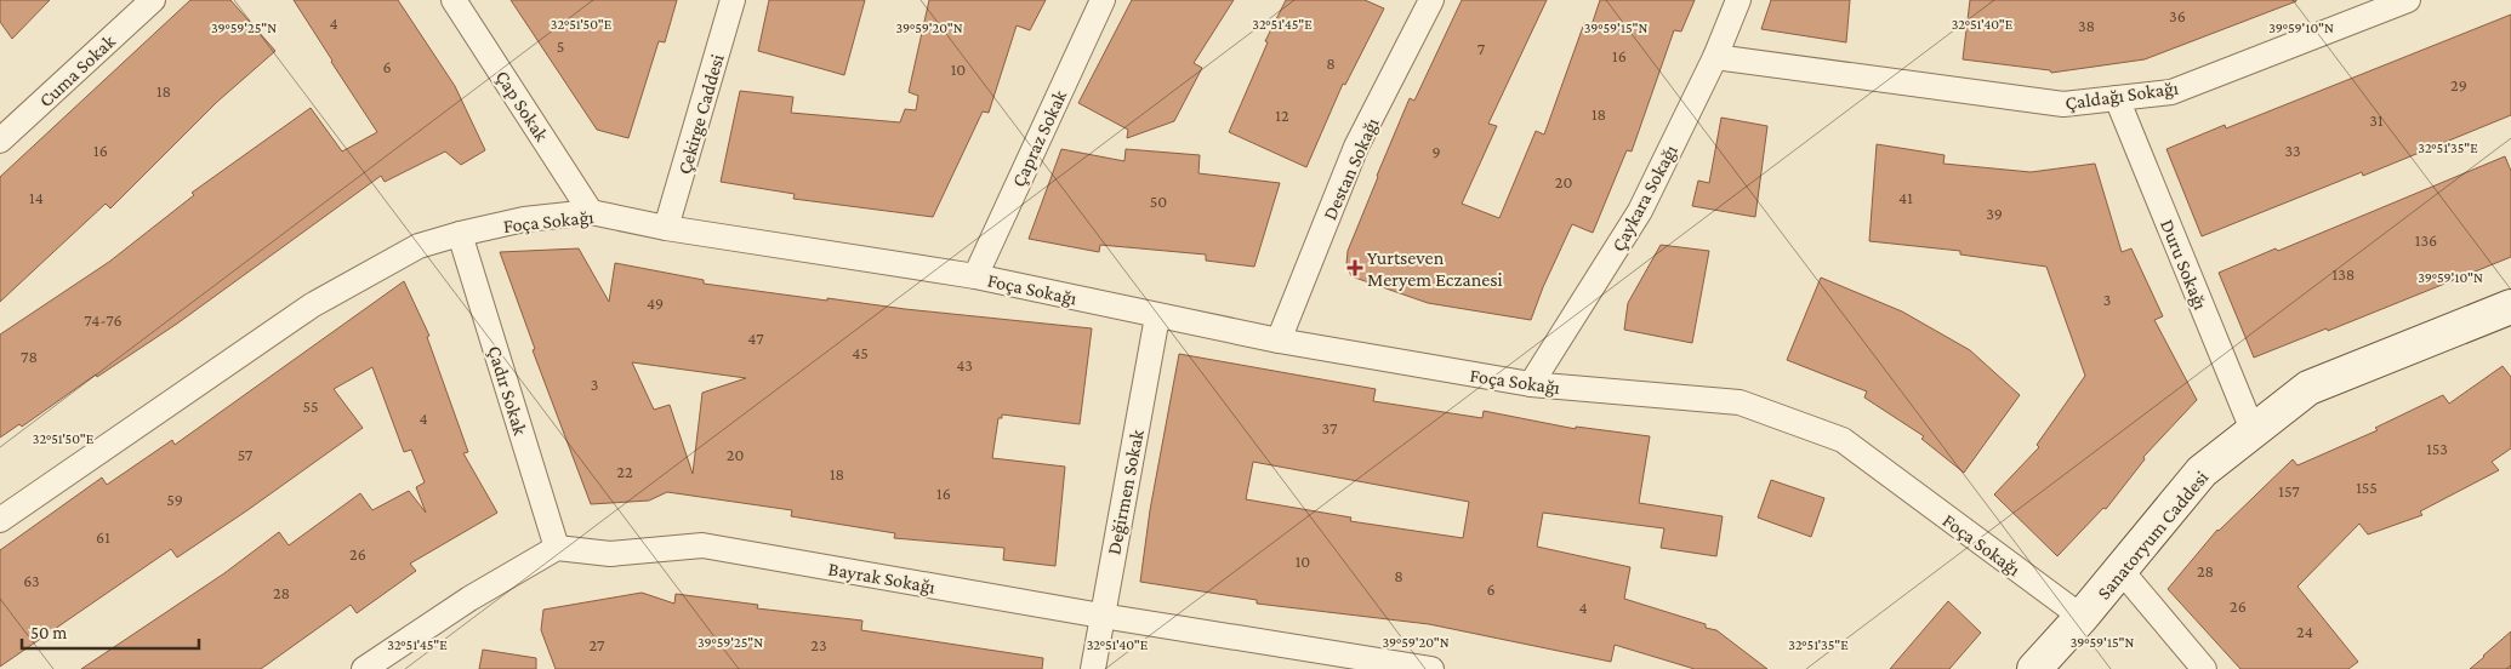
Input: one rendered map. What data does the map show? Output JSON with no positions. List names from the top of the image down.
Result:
{
  "streets": {
    "main road": ["Sanatoryum Caddesi"],
    "street": [
      "Cuma Sokak",
      "Çaldağı Sokağı",
      "Çap Sokak",
      "Çekirge Caddesi",
      "Çapraz Sokak",
      "Destan Sokağı",
      "Çaykara Sokağı",
      "Foça Sokağı",
      "Duru Sokağı",
      "Çadır Sokak",
      "Değirmen Sokak",
      "Bayrak Sokağı"
    ]
  },
  "crossings": [
    ["Çaldağı Sokağı", "Çaykara Sokağı"],
    ["Çaldağı Sokağı", "Duru Sokağı"],
    ["Çap Sokak", "Foça Sokağı"],
    ["Çekirge Caddesi", "Foça Sokağı"],
    ["Çapraz Sokak", "Foça Sokağı"],
    ["Destan Sokağı", "Foça Sokağı"],
    ["Çaykara Sokağı", "Foça Sokağı"],
    ["Foça Sokağı", "Çadır Sokak"],
    ["Foça Sokağı", "Değirmen Sokak"],
    ["Foça Sokağı", "Sanatoryum Caddesi"],
    ["Duru Sokağı", "Sanatoryum Caddesi"],
    ["Çadır Sokak", "Bayrak Sokağı"],
    ["Değirmen Sokak", "Bayrak Sokağı"]
  ],
  "places": {
    "health": ["Yurtseven Meryem Eczanesi"]
  },
  "house_numbers": [
    "36",
    "4",
    "38",
    "5",
    "7",
    "16",
    "8",
    "6",
    "10",
    "29",
    "18",
    "18",
    "12",
    "31",
    "16",
    "33",
    "9",
    "20",
    "14",
    "41",
    "50",
    "39",
    "136",
    "138",
    "3",
    "49",
    "74-76",
    "47",
    "45",
    "78",
    "43",
    "3",
    "55",
    "4",
    "37",
    "153",
    "57",
    "20",
    "22",
    "18",
    "155",
    "157",
    "16",
    "59",
    "61",
    "26",
    "10",
    "28",
    "8",
    "63",
    "6",
    "28",
    "26",
    "4",
    "24",
    "27",
    "23"
  ],
  "scale_bar": "50 m",
  "coordinates": [
    "32°51'50\"E",
    "32°51'45\"E",
    "32°51'40\"E",
    "39°59'25\"N",
    "39°59'20\"N",
    "39°59'15\"N",
    "39°59'10\"N",
    "32°51'35\"E"
  ]
}
